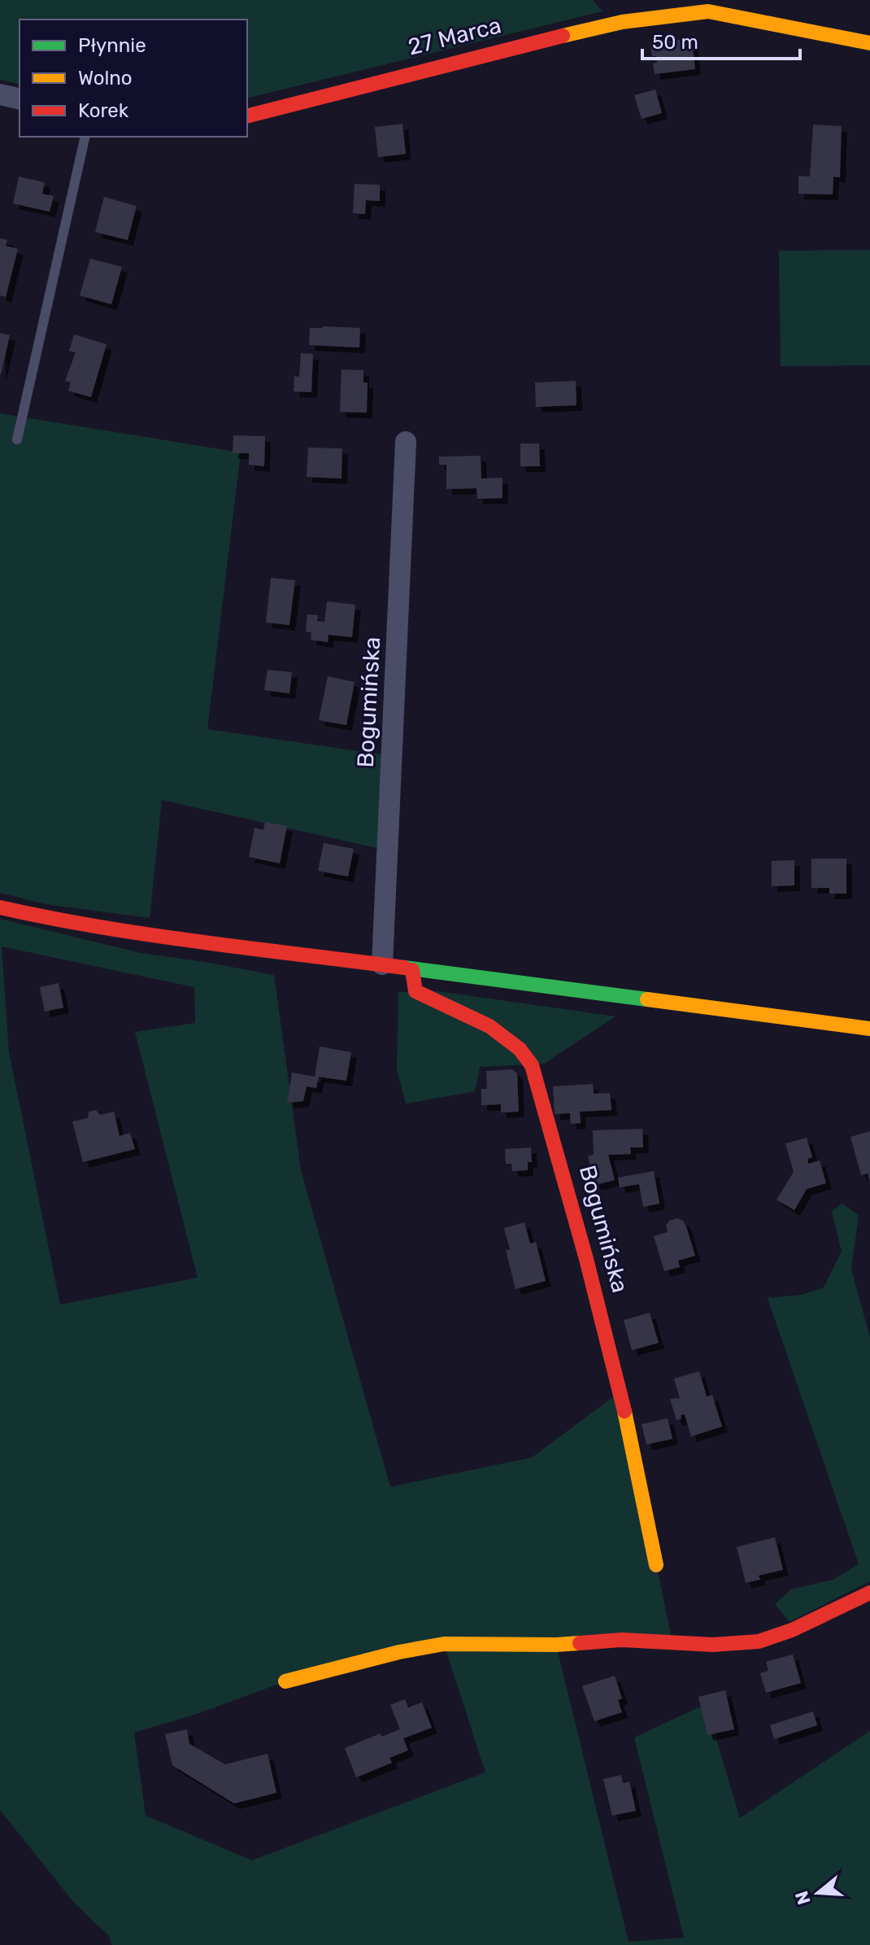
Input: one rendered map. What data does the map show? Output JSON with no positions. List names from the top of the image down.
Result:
{
  "streets": {
    "street": ["27 Marca", "Bogumińska"]
  },
  "legend": ["Płynnie", "Wolno", "Korek"],
  "scale_bar": "50 m",
  "north": "left"
}
